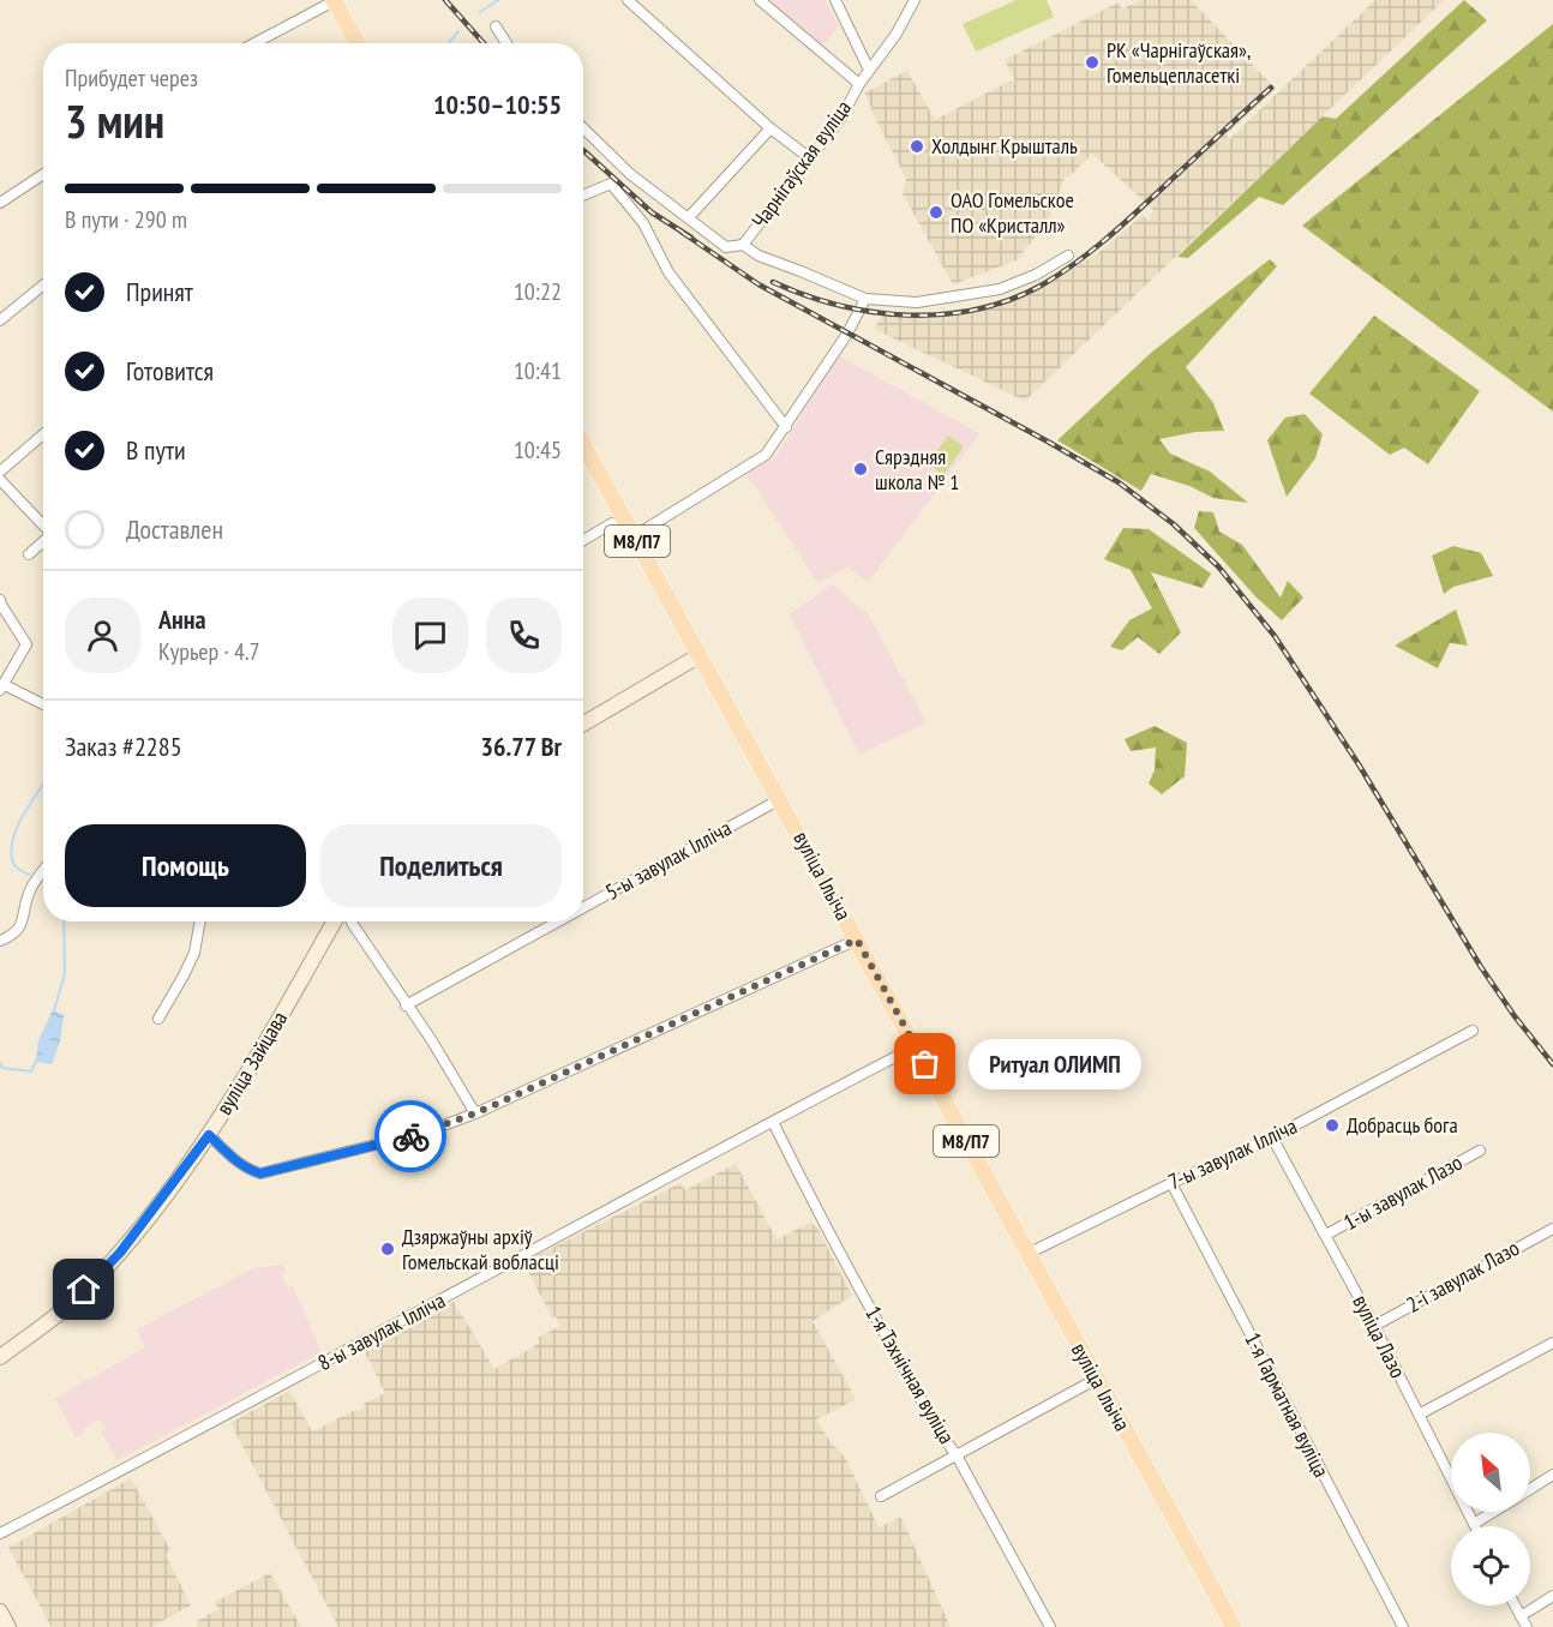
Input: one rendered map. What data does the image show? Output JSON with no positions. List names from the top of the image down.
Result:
{
  "streets": {
    "main road": ["М8/П7", "вуліца Ільіча"],
    "street": [
      "Чарнігаўская вуліца",
      "5-ы завулак Ілліча",
      "вуліца Зайцава",
      "7-ы завулак Ілліча",
      "1-ы завулак Лазо",
      "2-і завулак Лазо",
      "8-ы завулак Ілліча",
      "вуліца Лазо",
      "1-я Тэхнічная вуліца",
      "1-я Гарматная вуліца"
    ]
  },
  "crossings": [
    ["5-ы завулак Ілліча", "вуліца Ільіча"],
    ["вуліца Ільіча", "7-ы завулак Ілліча"],
    ["вуліца Ільіча", "8-ы завулак Ілліча"],
    ["7-ы завулак Ілліча", "вуліца Лазо"],
    ["7-ы завулак Ілліча", "1-я Гарматная вуліца"],
    ["1-ы завулак Лазо", "вуліца Лазо"],
    ["2-і завулак Лазо", "вуліца Лазо"],
    ["8-ы завулак Ілліча", "1-я Тэхнічная вуліца"]
  ],
  "places": [
    "РК «Чарнігаўская», Гомельцепласеткі",
    "Холдынг Крышталь",
    "ОАО Гомельское ПО «Кристалл»",
    "Сярэдняя школа № 1",
    "Ритуал ОЛИМП",
    "Добрасць бога",
    "Дзяржаўны архіў Гомельскай вобласці"
  ],
  "north": "top left",
  "page": {
    "heading": ["3 мин", "Прибудет через", "10:50–10:55"],
    "panel": [
      "Анна",
      "Курьер · 4.7",
      "Заказ #2285",
      "36.77 Br"
    ],
    "bar": "В пути · 290 m",
    "list": [
      ["Принят", "10:22"],
      ["Готовится", "10:41"],
      ["В пути", "10:45"],
      "Доставлен"
    ],
    "buttons": ["Помощь", "Поделиться"],
    "bubble": "Ритуал ОЛИМП"
  }
}
